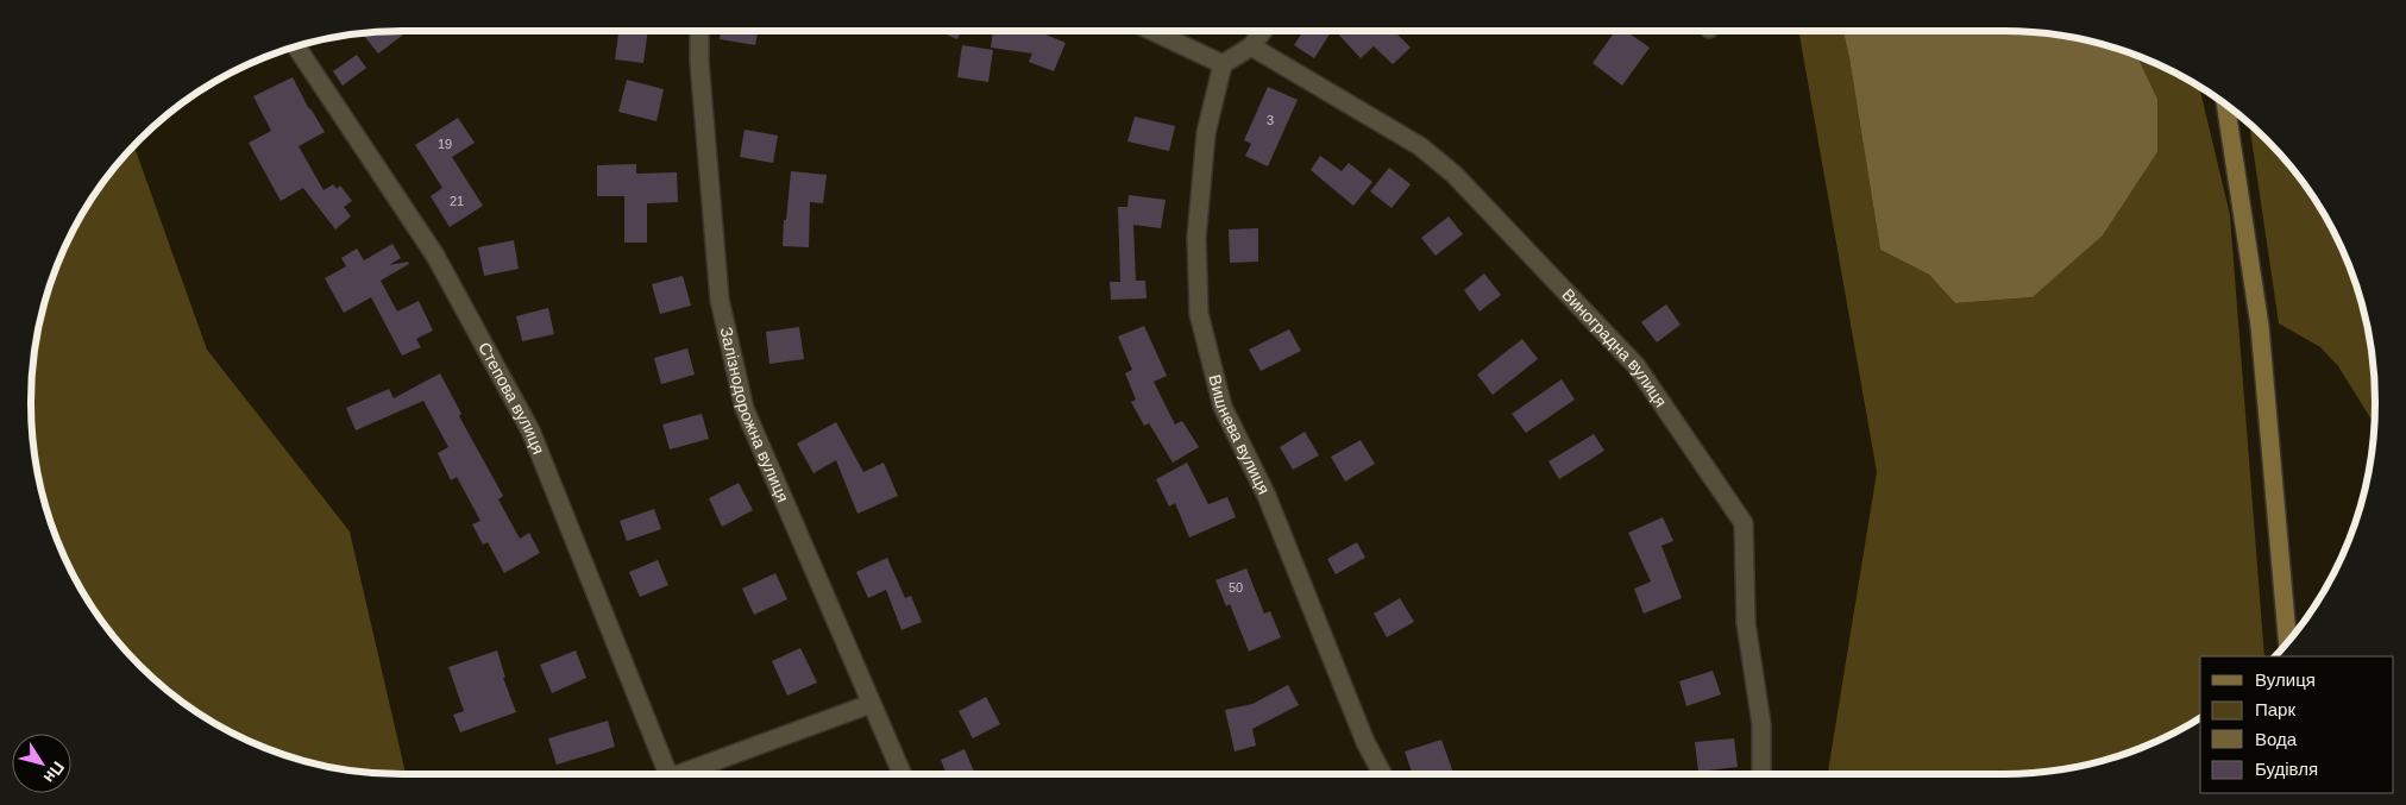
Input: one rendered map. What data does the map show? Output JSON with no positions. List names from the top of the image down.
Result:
{
  "streets": {
    "street": [
      "Виноградна вулиця",
      "Степова вулиця",
      "Залізнодорожна вулиця",
      "Вишнева вулиця"
    ]
  },
  "house_numbers": [
    "3",
    "19",
    "21",
    "50"
  ],
  "legend": [
    "Вулиця",
    "Парк",
    "Вода",
    "Будівля"
  ],
  "north": "bottom right"
}
